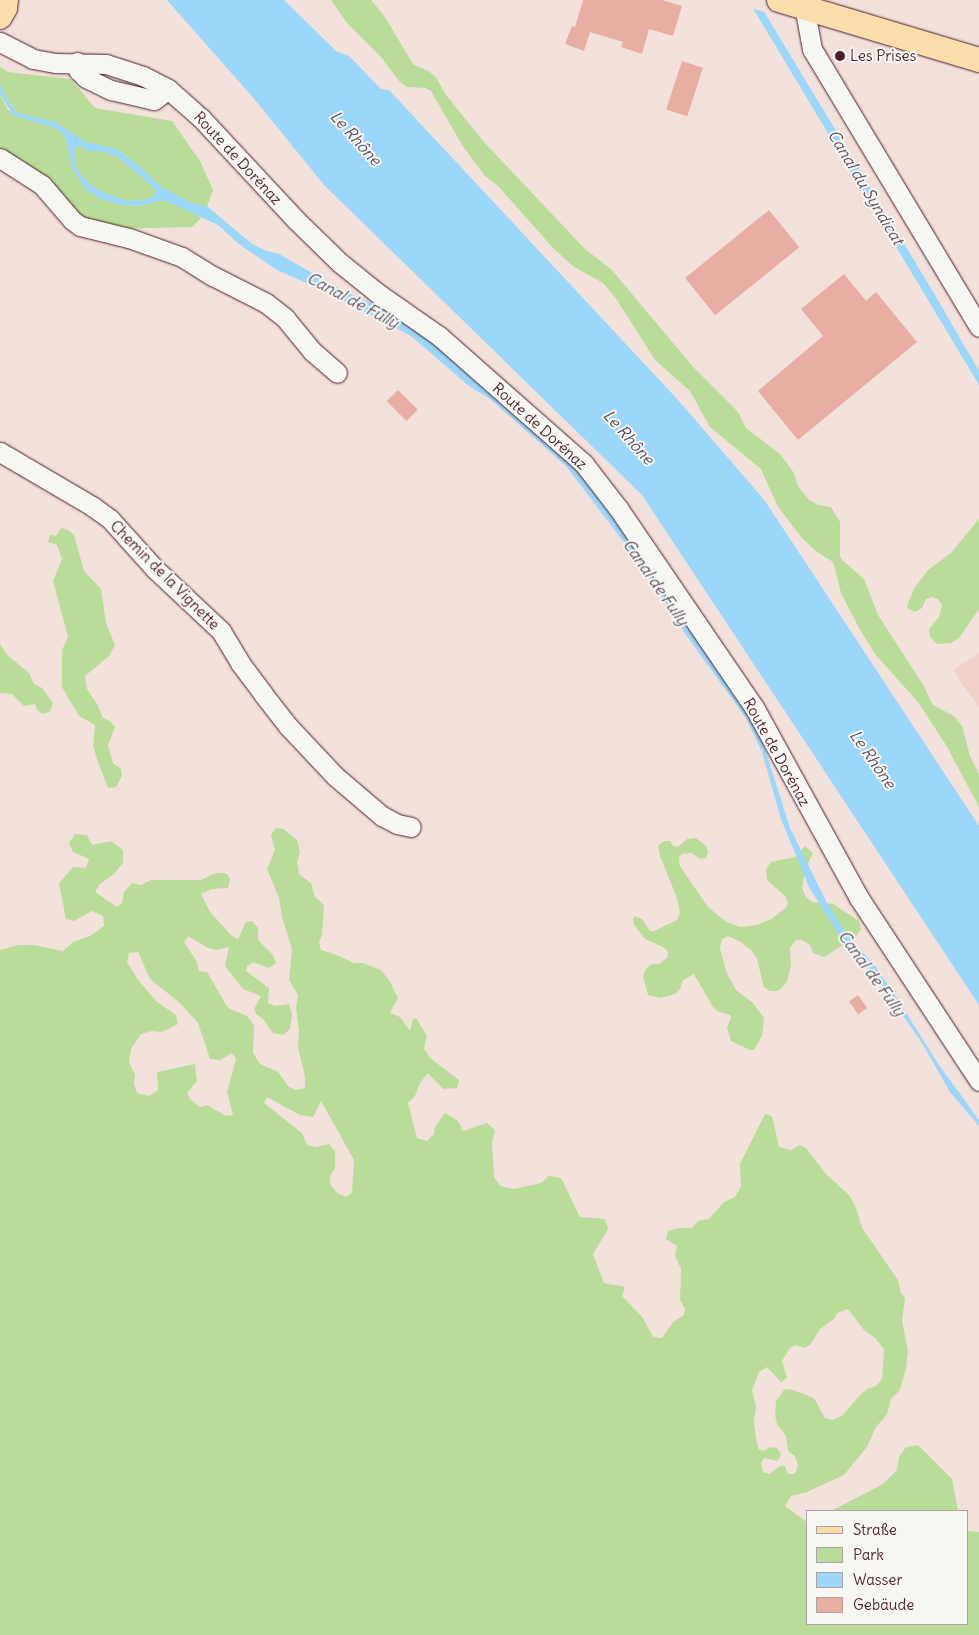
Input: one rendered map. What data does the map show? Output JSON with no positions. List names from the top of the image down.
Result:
{
  "streets": {
    "street": ["Route de Dorénaz", "Chemin de la Vignette"]
  },
  "water": ["Le Rhône", "Canal du Syndicat", "Canal de Fully"],
  "places": ["Les Prises"],
  "legend": [
    "Straße",
    "Park",
    "Wasser",
    "Gebäude"
  ]
}
